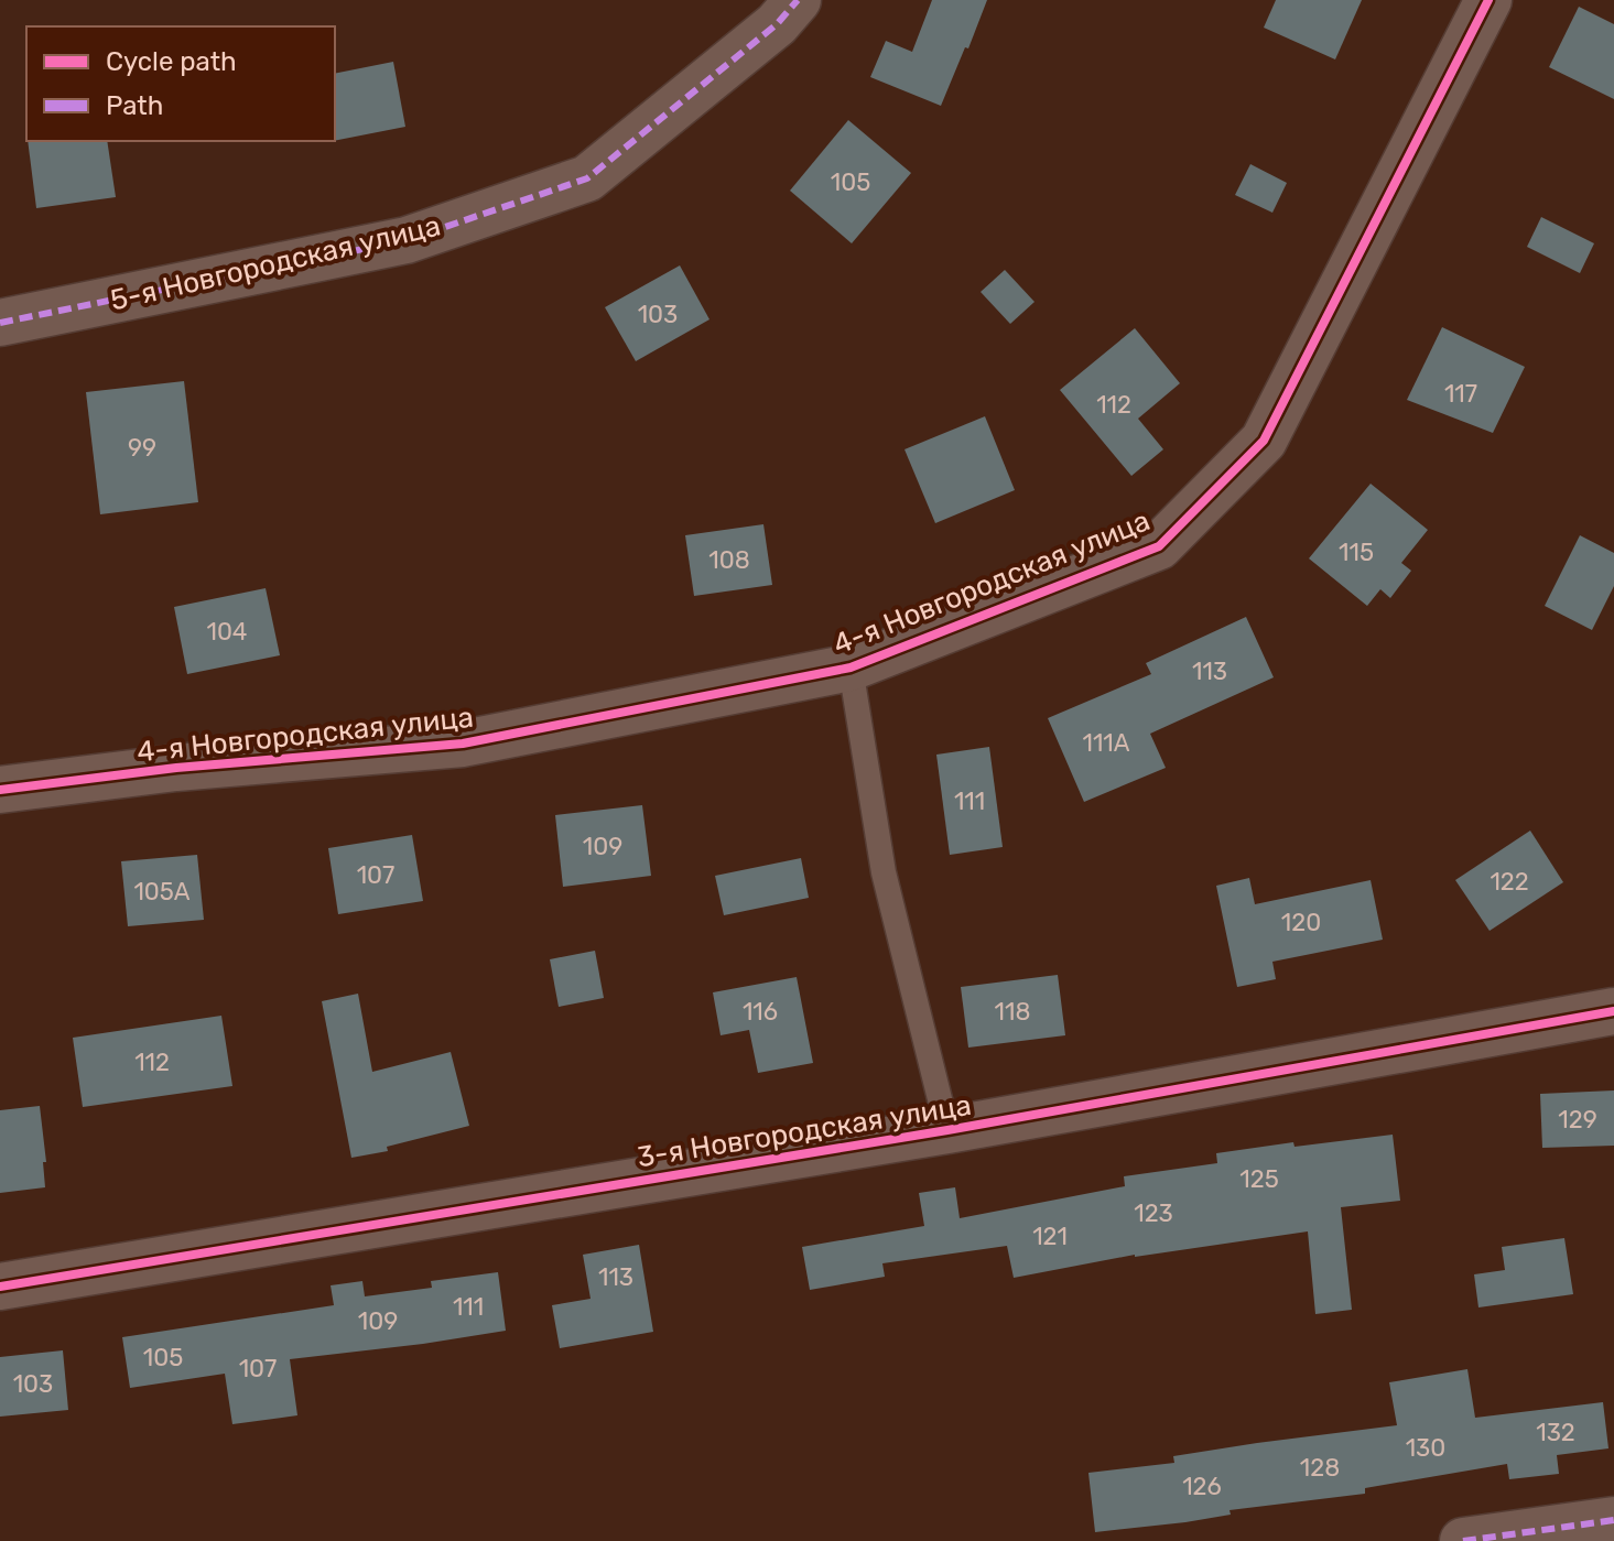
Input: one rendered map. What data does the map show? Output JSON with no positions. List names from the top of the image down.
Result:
{
  "streets": {
    "street": ["5-я Новгородская улица", "4-я Новгородская улица", "3-я Новгородская улица"]
  },
  "house_numbers": [
    "105",
    "103",
    "117",
    "112",
    "99",
    "115",
    "108",
    "104",
    "113",
    "111А",
    "111",
    "109",
    "107",
    "122",
    "105А",
    "120",
    "116",
    "118",
    "112",
    "129",
    "125",
    "123",
    "121",
    "113",
    "111",
    "109",
    "105",
    "107",
    "103",
    "132",
    "130",
    "128",
    "126"
  ],
  "legend": ["Cycle path", "Path"]
}
